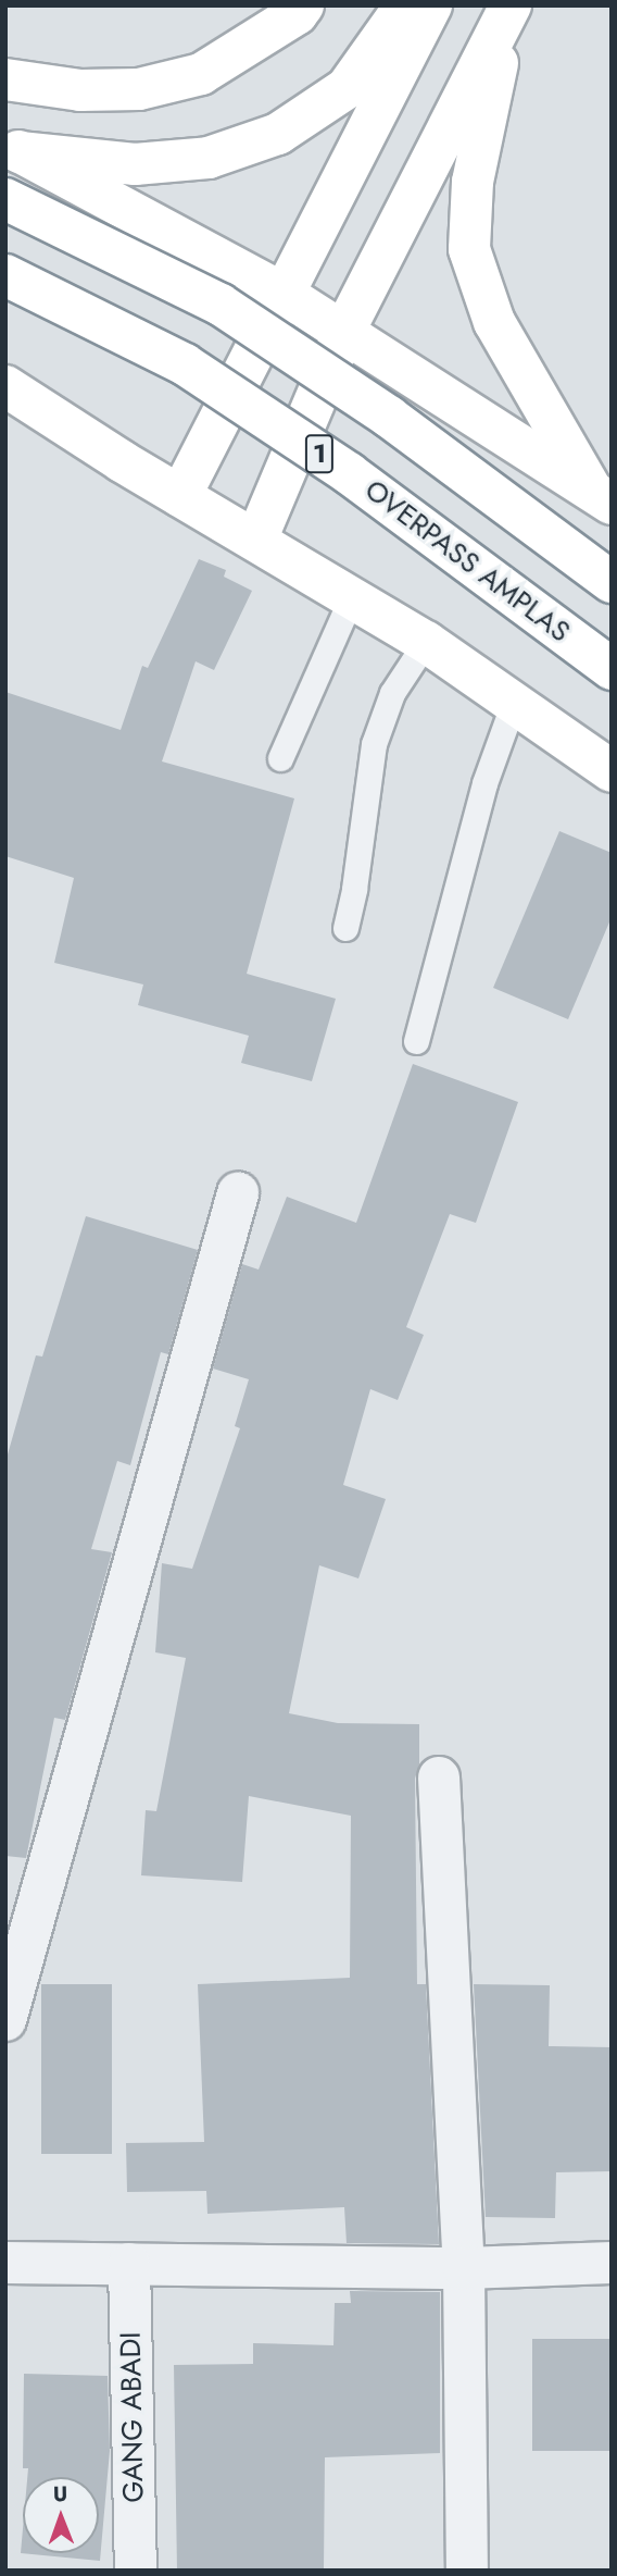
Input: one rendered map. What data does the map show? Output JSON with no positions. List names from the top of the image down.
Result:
{
  "streets": {
    "highway": ["1", "OVERPASS AMPLAS"],
    "street": ["GANG ABADI"]
  },
  "north": "top"
}
